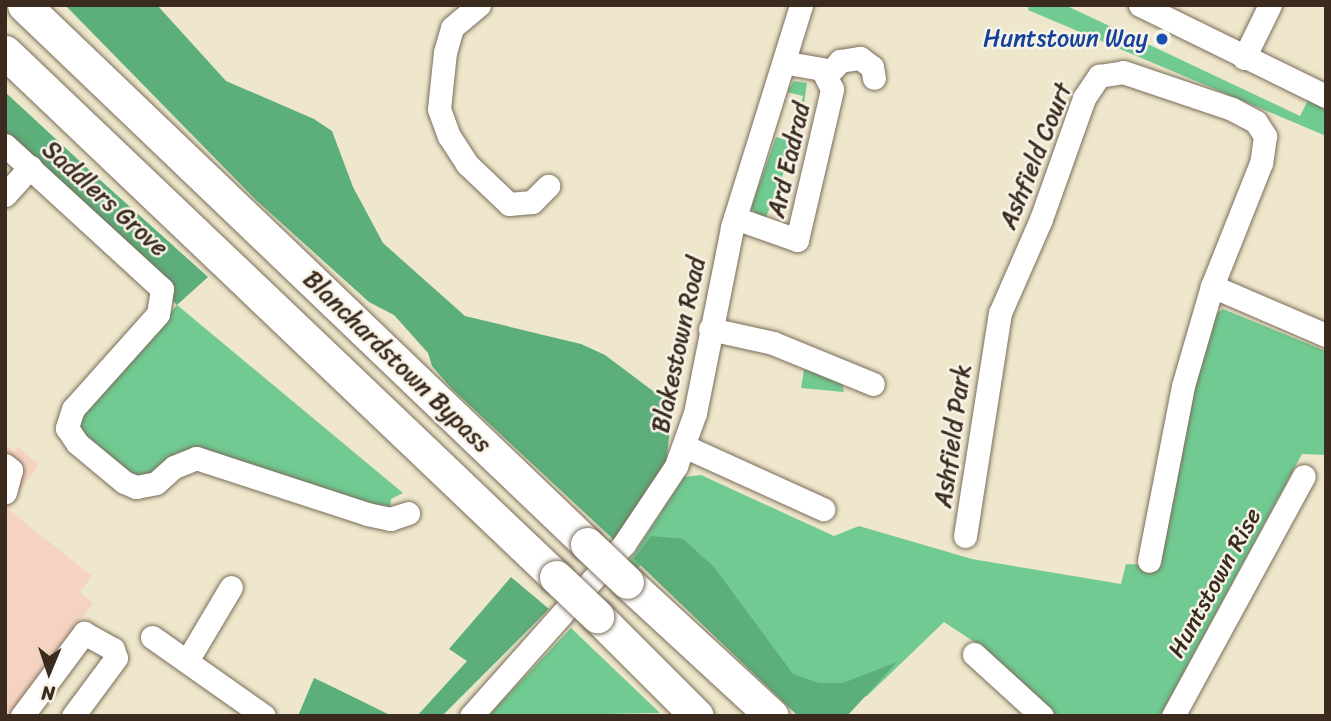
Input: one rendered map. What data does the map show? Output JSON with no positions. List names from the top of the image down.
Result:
{
  "streets": {
    "highway": ["Blanchardstown Bypass"],
    "street": [
      "Ashfield Court",
      "Ard Eadrad",
      "Saddlers Grove",
      "Blakestown Road",
      "Ashfield Park",
      "Huntstown Rise"
    ]
  },
  "crossings": [
    ["Ashfield Court", "Ashfield Park"],
    ["Ard Eadrad", "Blakestown Road"]
  ],
  "places": ["Huntstown Way"],
  "north": "bottom"
}
